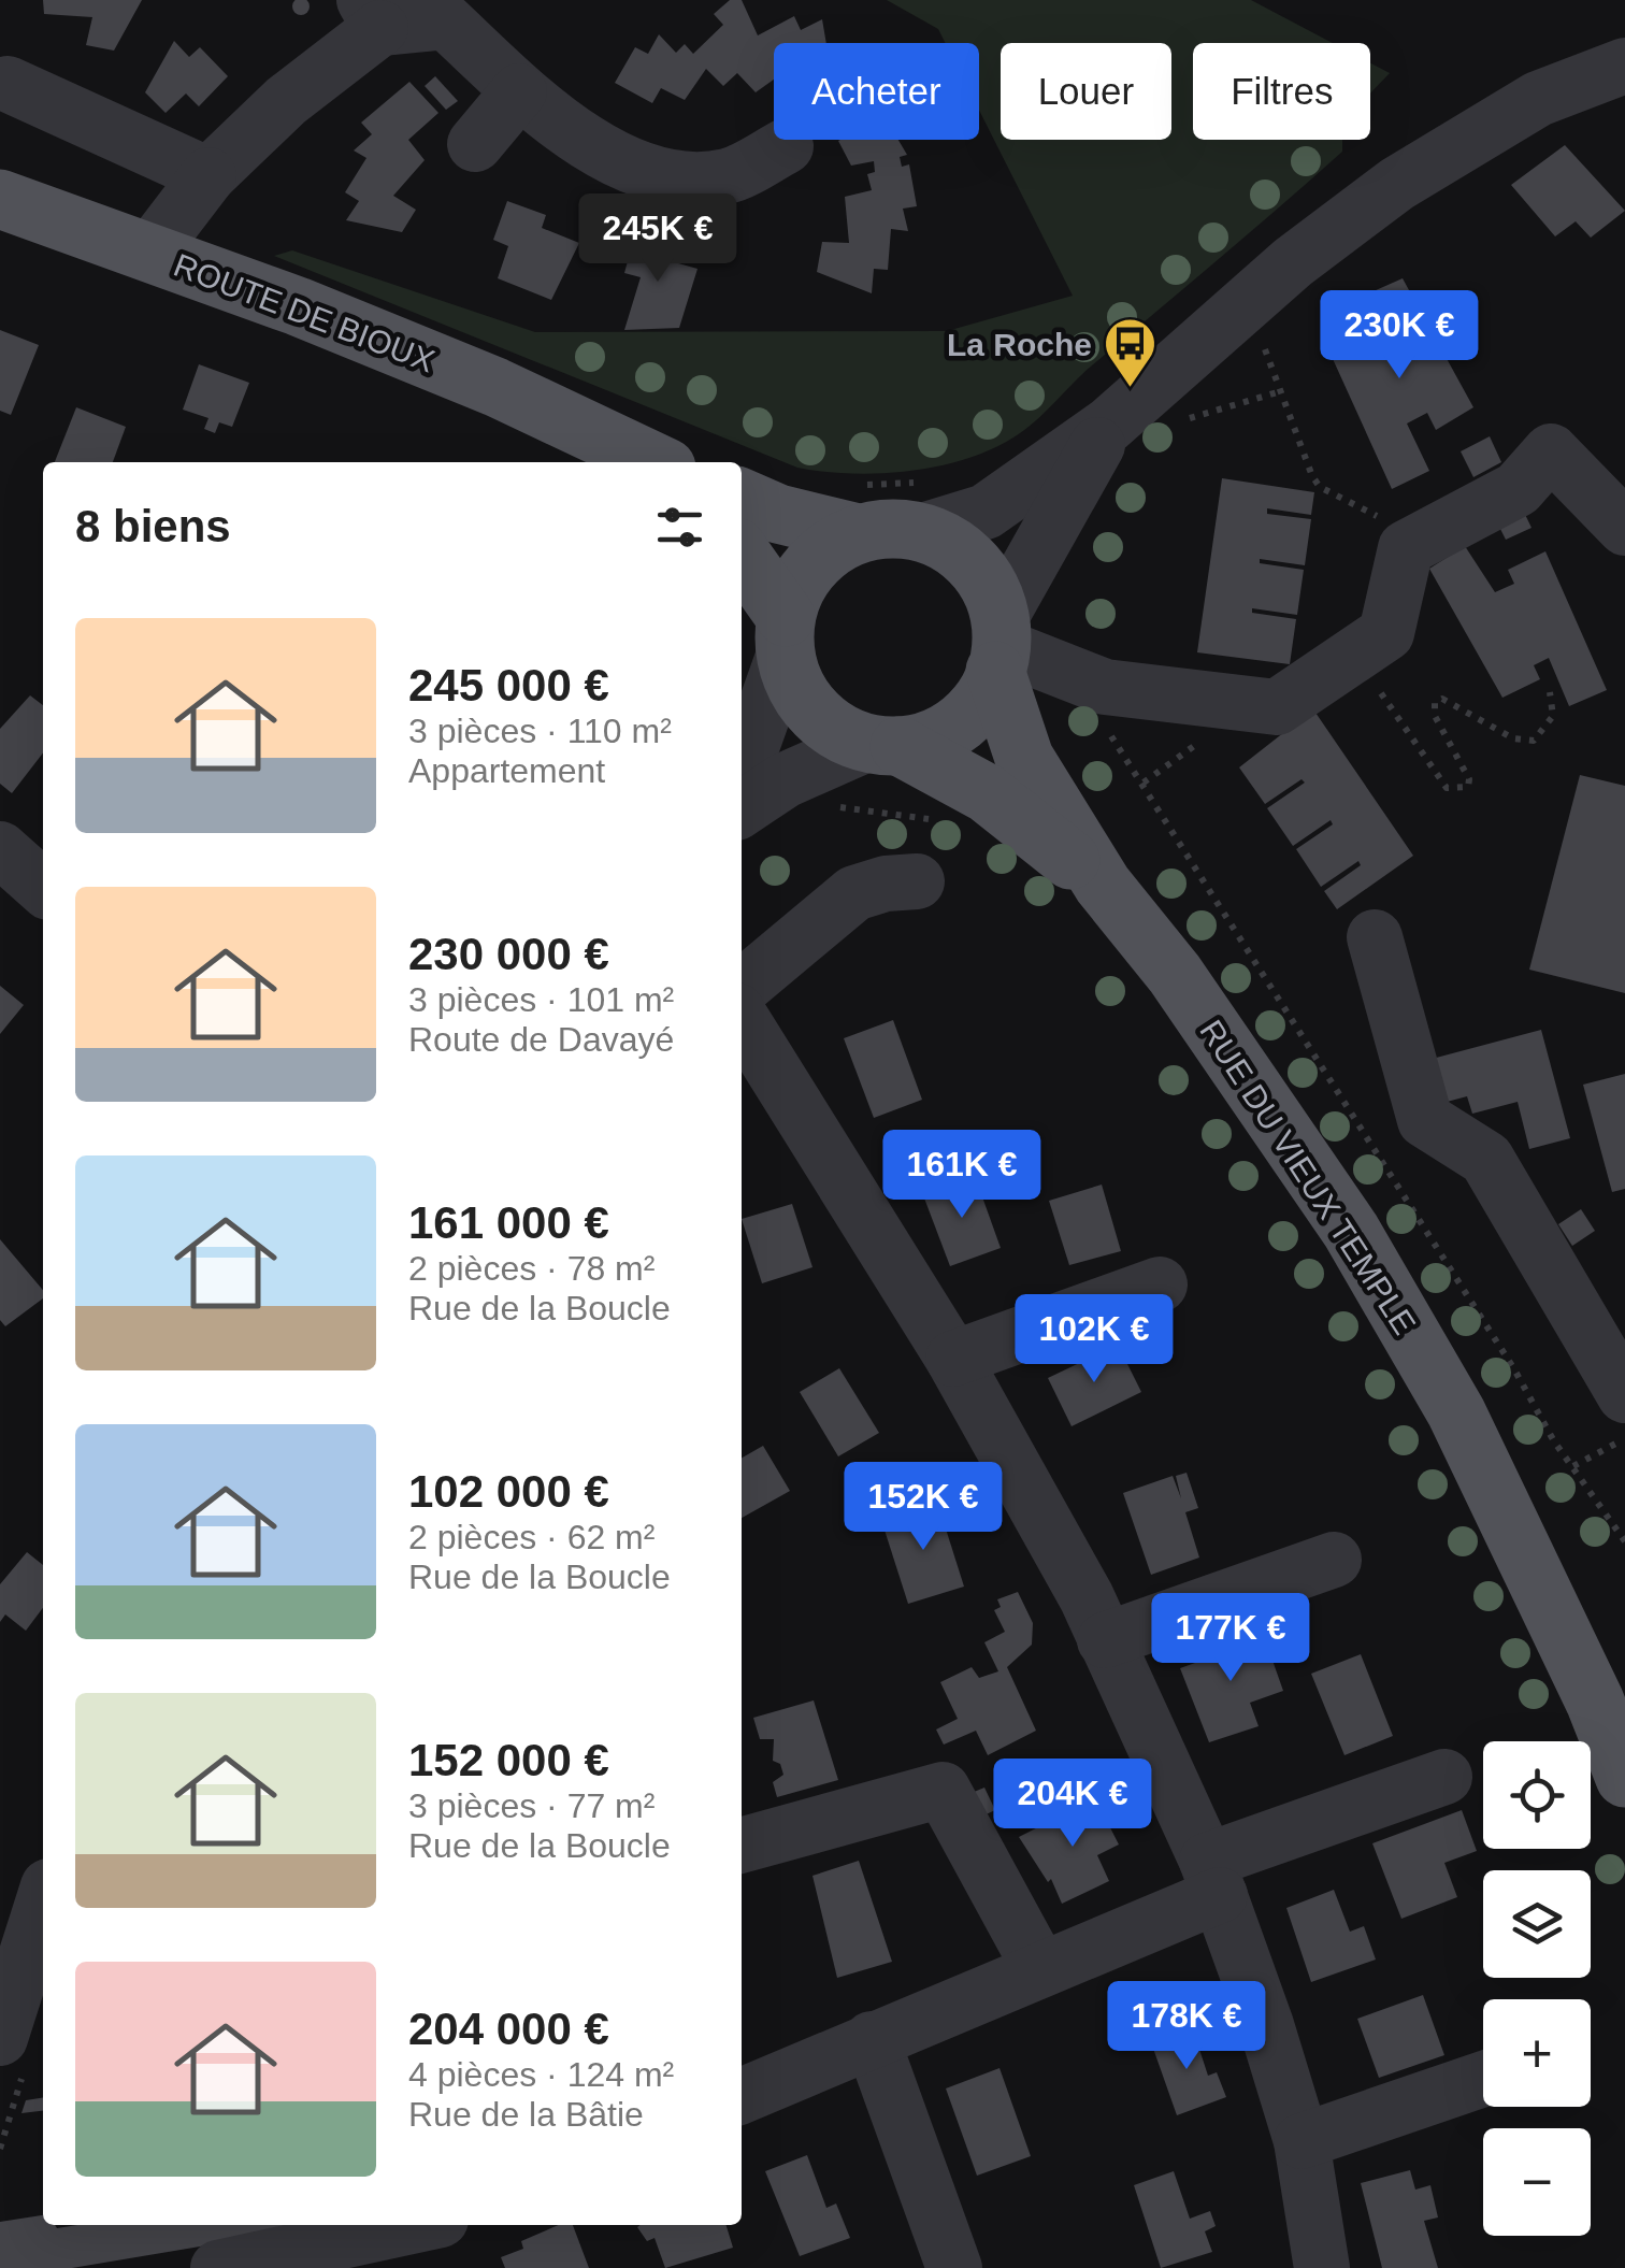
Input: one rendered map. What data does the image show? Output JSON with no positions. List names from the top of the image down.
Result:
{
  "streets": {
    "main road": ["ROUTE DE BIOUX", "RUE DU VIEUX TEMPLE"]
  },
  "places": {
    "bus stop": ["La Roche"]
  },
  "page": {
    "chip": ["Acheter", "Louer", "Filtres"],
    "price": [
      "245K €",
      "230K €",
      "161K €",
      "102K €",
      "152K €",
      "177K €",
      "204K €",
      "178K €"
    ],
    "heading": "8 biens",
    "list": [
      {
        "name": "245 000 €",
        "note": "3 pièces · 110 m² · Appartement"
      },
      {
        "name": "230 000 €",
        "note": "3 pièces · 101 m² · Route de Davayé"
      },
      {
        "name": "161 000 €",
        "note": "2 pièces · 78 m² · Rue de la Boucle"
      },
      {
        "name": "102 000 €",
        "note": "2 pièces · 62 m² · Rue de la Boucle"
      },
      {
        "name": "152 000 €",
        "note": "3 pièces · 77 m² · Rue de la Boucle"
      },
      {
        "name": "204 000 €",
        "note": "4 pièces · 124 m² · Rue de la Bâtie"
      }
    ],
    "map_buttons": ["+", "−"]
  }
}
